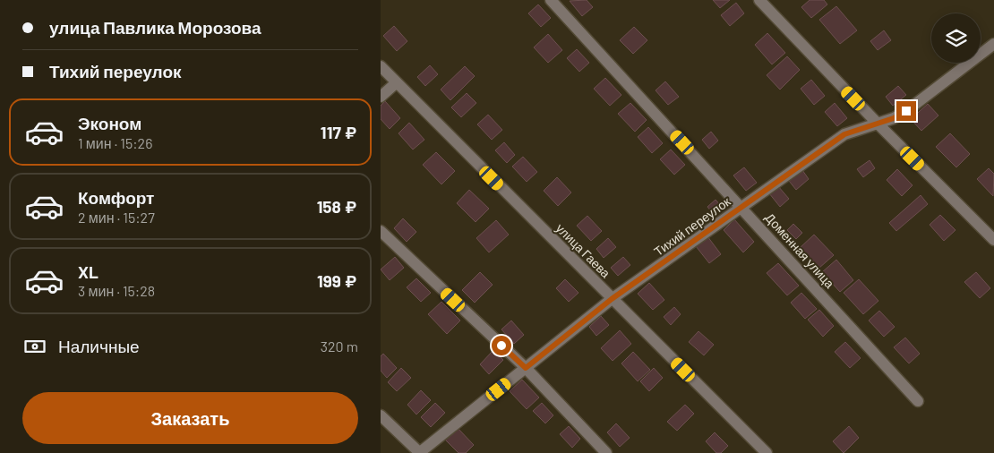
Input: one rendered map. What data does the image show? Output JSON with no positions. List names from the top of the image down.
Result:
{
  "streets": {
    "street": ["Тихий переулок", "улица Гаева", "Доменная улица"]
  },
  "crossings": [
    ["Тихий переулок", "улица Гаева"],
    ["Тихий переулок", "Доменная улица"]
  ],
  "page": {
    "banner": ["улица Павлика Морозова", "Тихий переулок"],
    "list": [
      {
        "name": "Эконом",
        "note": "1 мин · 15:26",
        "value": "117 ₽"
      },
      {
        "name": "Комфорт",
        "note": "2 мин · 15:27",
        "value": "158 ₽"
      },
      {
        "name": "XL",
        "note": "3 мин · 15:28",
        "value": "199 ₽"
      }
    ],
    "pay": ["Наличные", "320 m"],
    "buttons": "Заказать"
  }
}
